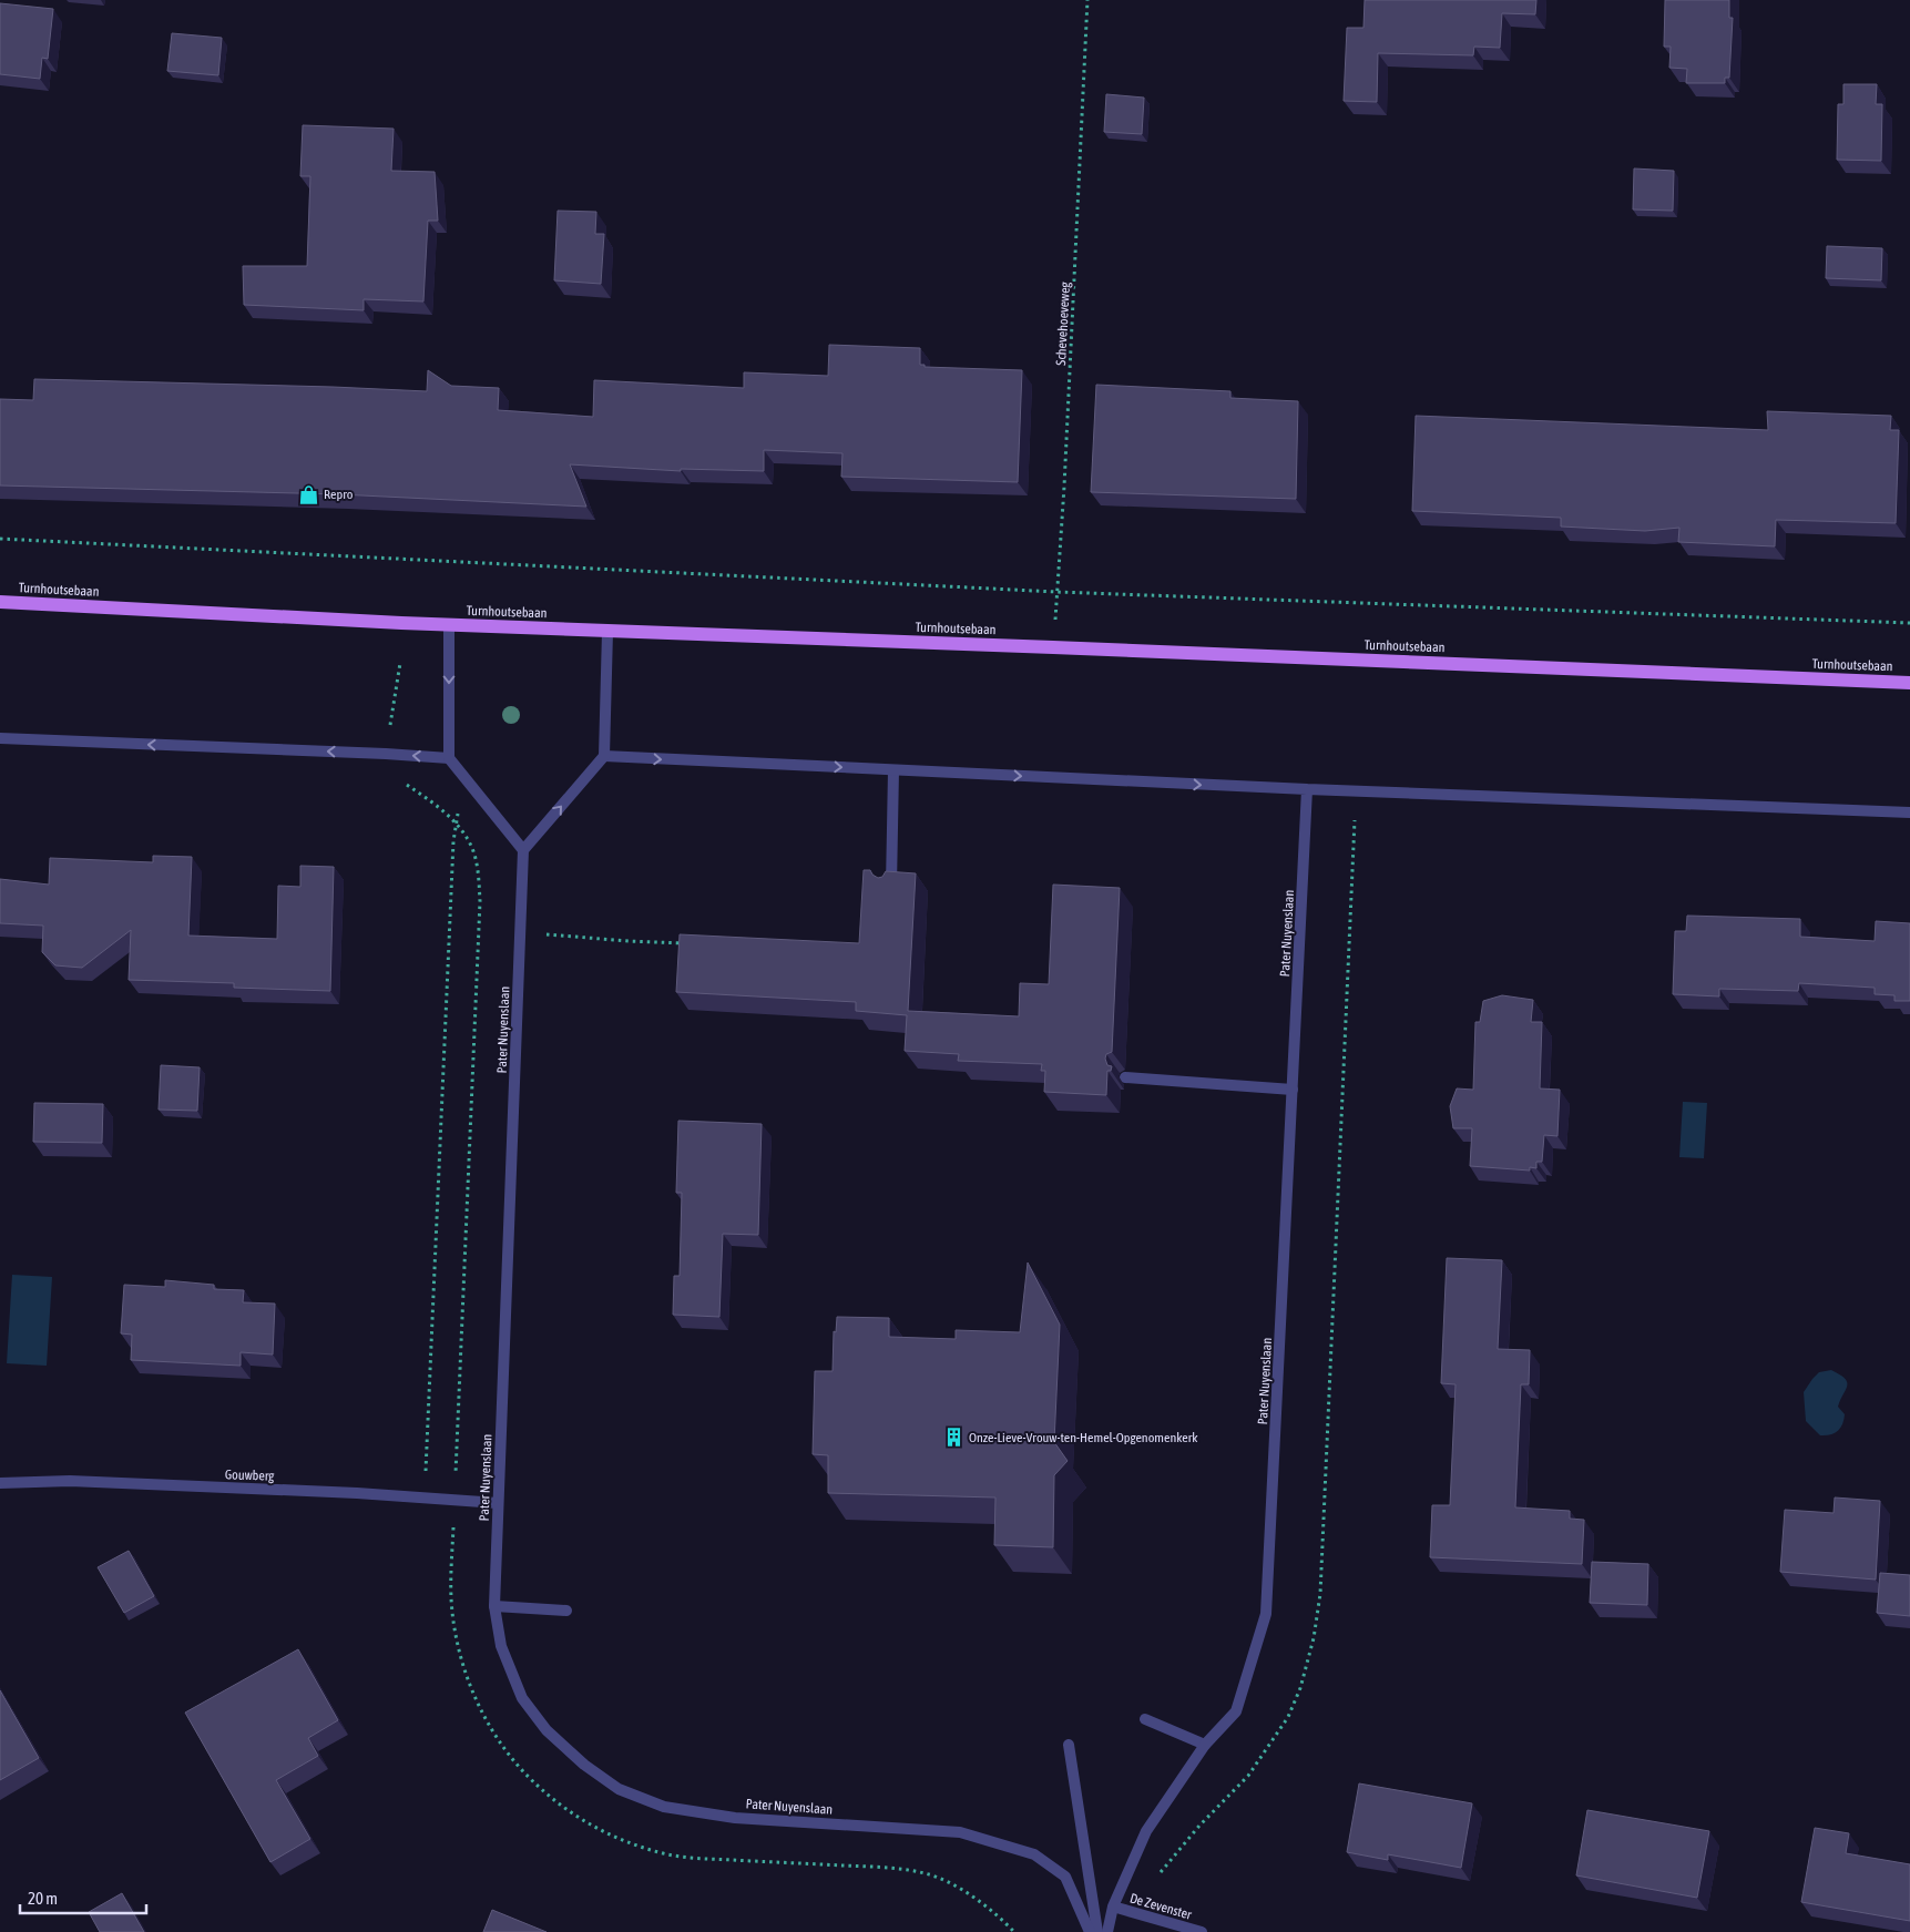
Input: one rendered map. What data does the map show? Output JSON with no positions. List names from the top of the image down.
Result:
{
  "streets": {
    "main road": ["Turnhoutsebaan"],
    "street": ["Pater Nuyenslaan", "Gouwberg", "De Zevenster"],
    "path": ["Schevehoeveweg"]
  },
  "crossings": [
    ["Schevehoeveweg", "Turnhoutsebaan"],
    ["Pater Nuyenslaan", "Gouwberg"],
    ["Pater Nuyenslaan", "De Zevenster"]
  ],
  "places": {
    "shop": ["Repro"],
    "building": ["Onze-Lieve-Vrouw-ten-Hemel-Opgenomenkerk"]
  },
  "scale_bar": "20 m"
}
